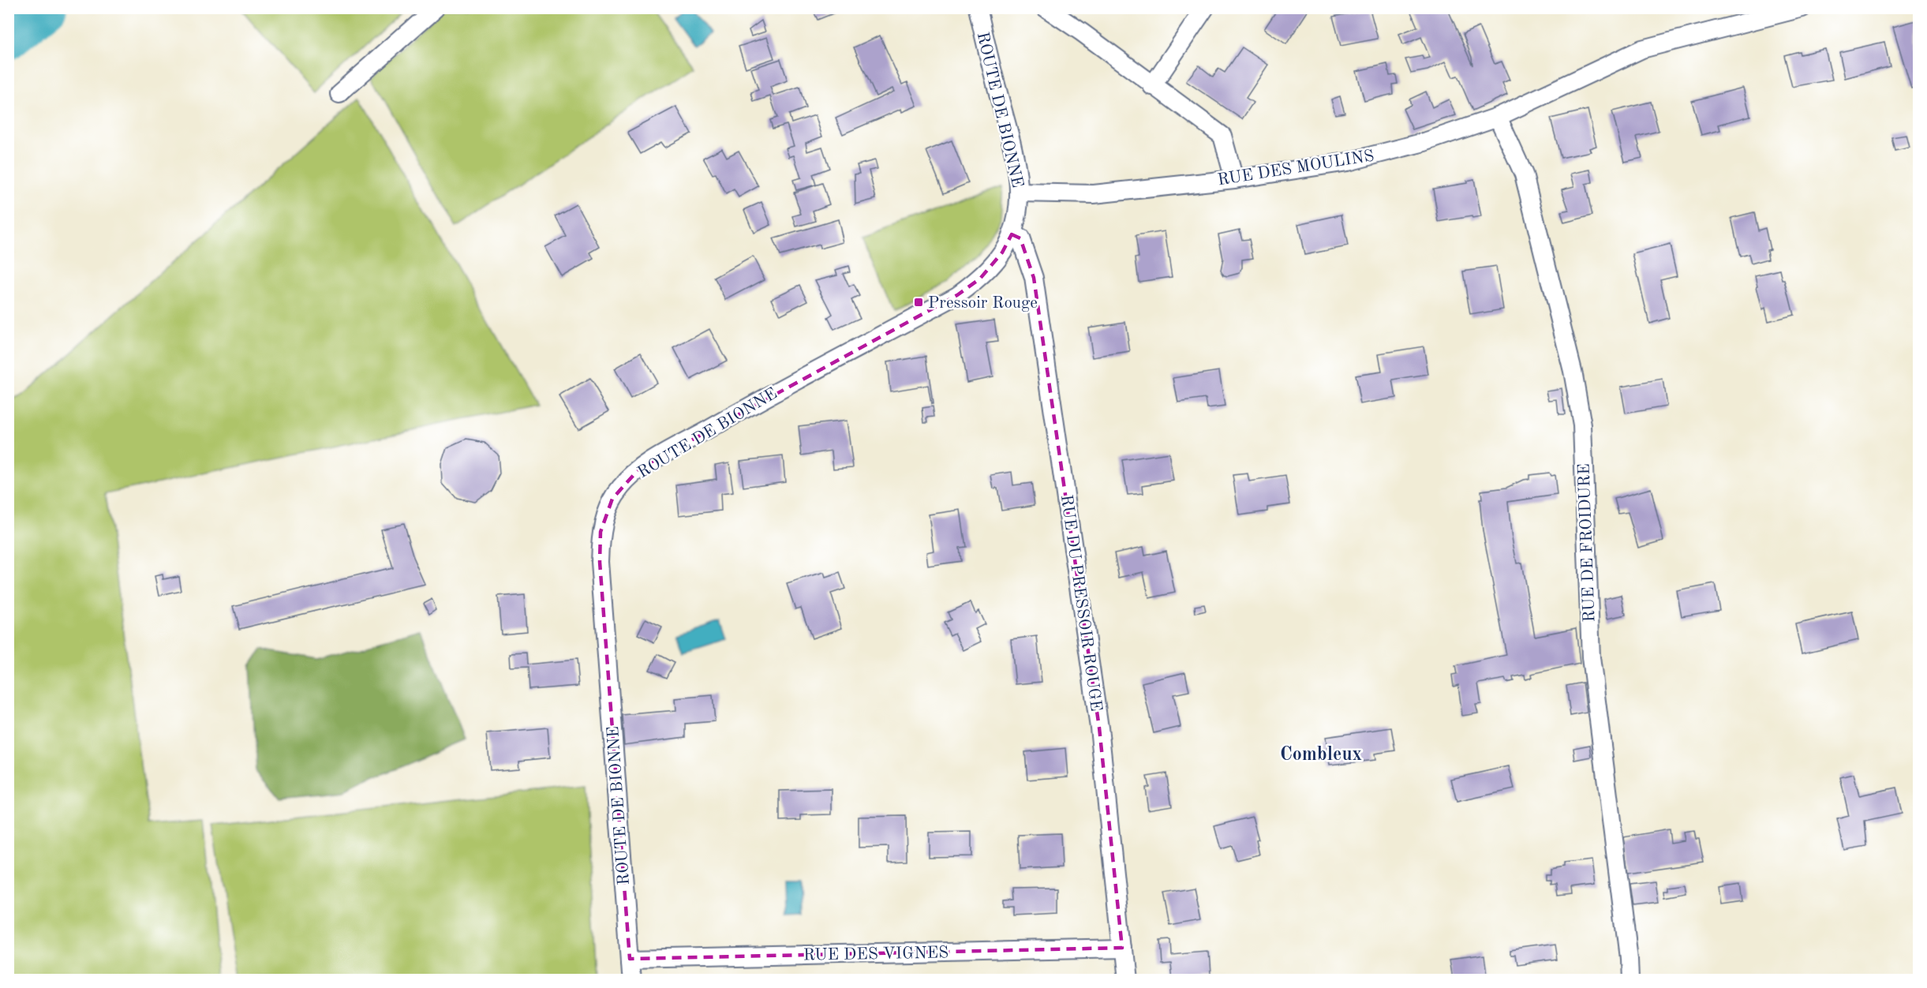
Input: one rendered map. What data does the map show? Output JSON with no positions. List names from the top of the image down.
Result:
{
  "streets": {
    "street": [
      "ROUTE DE BIONNE",
      "RUE DES MOULINS",
      "RUE DE FROIDURE",
      "RUE DU PRESSOIR ROUGE",
      "RUE DES VIGNES"
    ]
  },
  "crossings": [
    ["ROUTE DE BIONNE", "RUE DES MOULINS"],
    ["ROUTE DE BIONNE", "RUE DU PRESSOIR ROUGE"],
    ["ROUTE DE BIONNE", "RUE DES VIGNES"],
    ["RUE DES MOULINS", "RUE DE FROIDURE"],
    ["RUE DU PRESSOIR ROUGE", "RUE DES VIGNES"]
  ],
  "districts": ["Combleux"],
  "places": {
    "transit": ["Pressoir Rouge"]
  }
}
